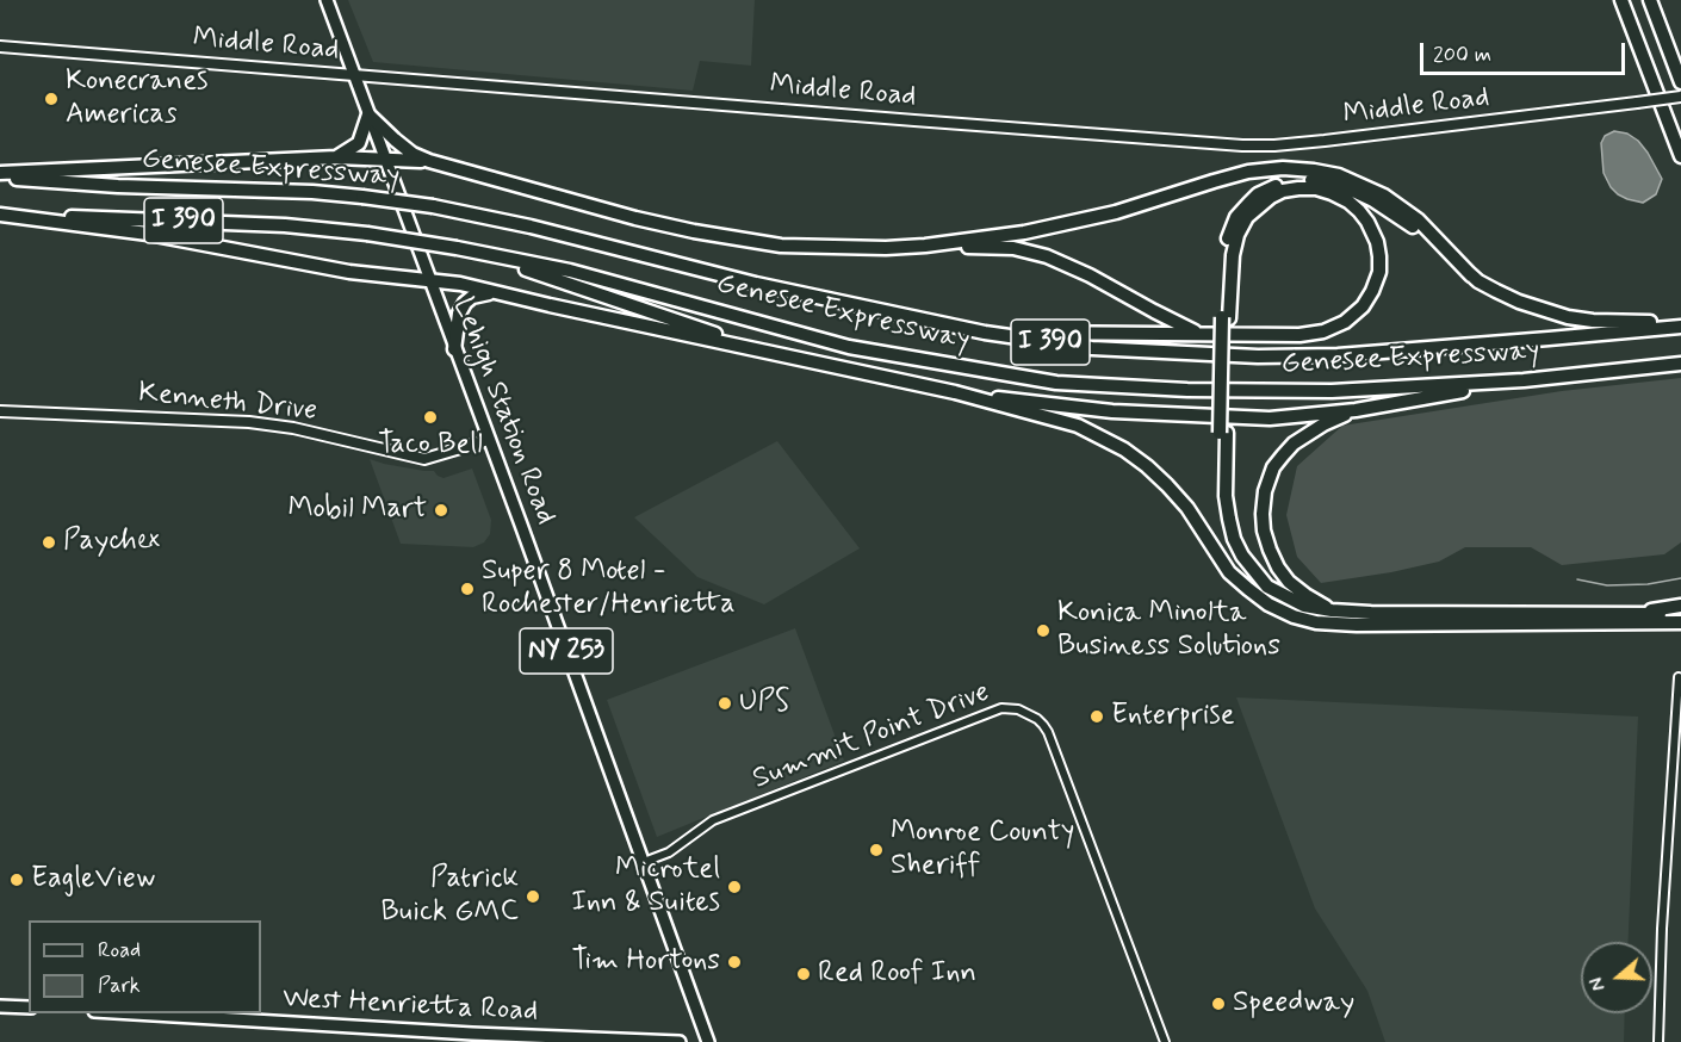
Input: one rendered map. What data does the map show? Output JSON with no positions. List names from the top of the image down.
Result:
{
  "streets": {
    "highway": ["Genesee Expressway", "I 390"],
    "main road": ["Lehigh Station Road", "NY 253", "West Henrietta Road"],
    "street": ["Middle Road", "Kenneth Drive", "Summit Point Drive"]
  },
  "crossings": [
    ["Middle Road", "Lehigh Station Road"],
    ["Kenneth Drive", "Lehigh Station Road"],
    ["Lehigh Station Road", "Summit Point Drive"]
  ],
  "places": [
    "Konecranes Americas",
    "Taco Bell",
    "Mobil Mart",
    "Paychex",
    "Super 8 Motel - Rochester/Henrietta",
    "Konica Minolta Business Solutions",
    "UPS",
    "Enterprise",
    "Monroe County Sheriff",
    "EagleView",
    "Microtel Inn & Suites",
    "Patrick Buick GMC",
    "Tim Hortons",
    "Red Roof Inn",
    "Speedway"
  ],
  "legend": ["Road", "Park"],
  "scale_bar": "200 m",
  "north": "left"
}
